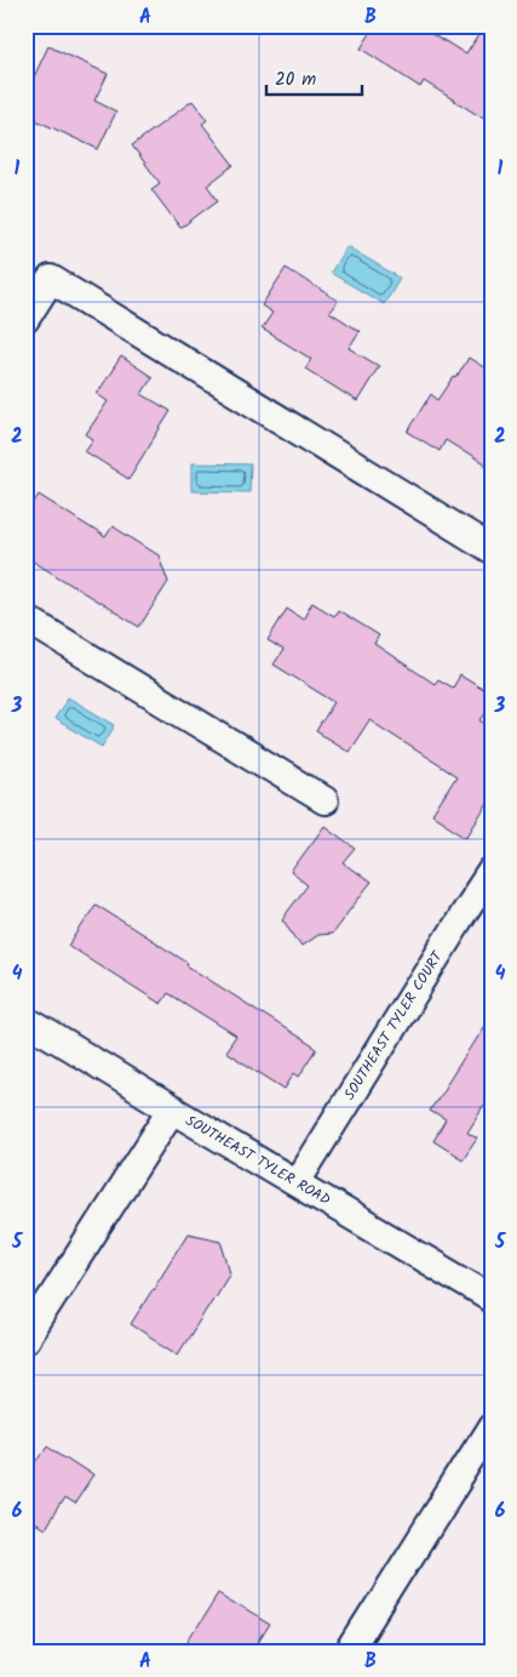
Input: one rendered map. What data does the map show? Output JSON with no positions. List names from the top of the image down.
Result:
{
  "streets": {
    "street": ["SOUTHEAST TYLER COURT", "SOUTHEAST TYLER ROAD"]
  },
  "crossings": [
    ["SOUTHEAST TYLER COURT", "SOUTHEAST TYLER ROAD"]
  ],
  "scale_bar": "20 m",
  "grid": {
    "columns": ["A", "B"],
    "rows": [
      "1",
      "2",
      "3",
      "4",
      "5",
      "6"
    ]
  }
}
